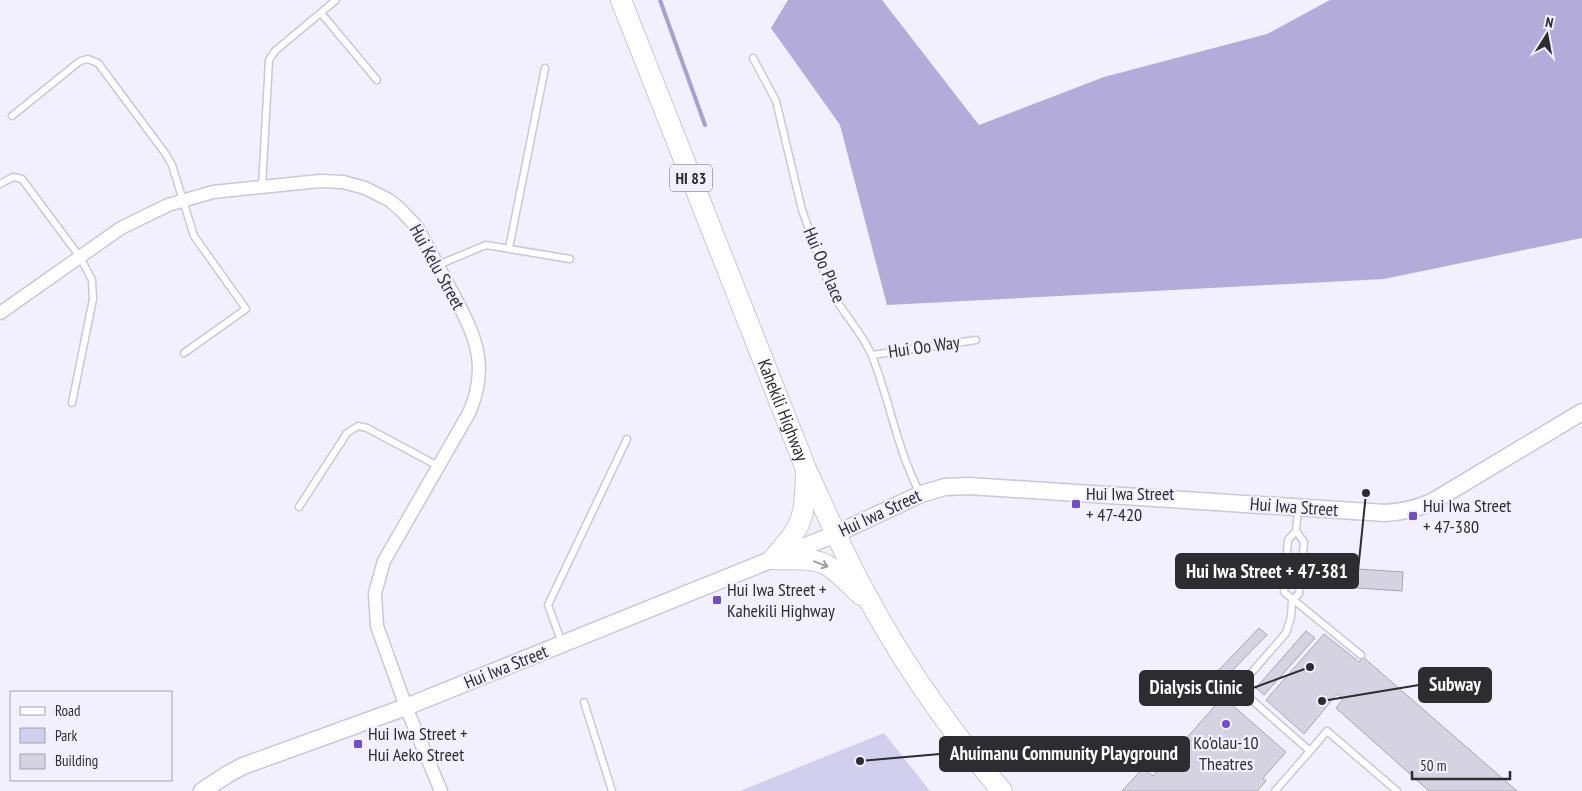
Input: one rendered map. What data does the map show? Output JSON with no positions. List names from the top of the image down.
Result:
{
  "streets": {
    "main road": ["HI 83", "Kahekili Highway"],
    "street": ["Hui Kelu Street", "Hui Iwa Street"],
    "lane": ["Hui Oo Place", "Hui Oo Way"]
  },
  "crossings": [
    ["Hui Oo Place", "Hui Oo Way"],
    ["Hui Oo Place", "Hui Iwa Street"],
    ["Hui Kelu Street", "Hui Iwa Street"],
    ["Kahekili Highway", "Hui Iwa Street"]
  ],
  "places": {
    "other": [
      "Hui Iwa Street + 47-381",
      "Dialysis Clinic",
      "Subway",
      "Ko'olau-10 Theatres",
      "Ahuimanu Community Playground"
    ],
    "transit": [
      "Hui Iwa Street + 47-420",
      "Hui Iwa Street + 47-380",
      "Hui Iwa Street + Kahekili Highway",
      "Hui Iwa Street + Hui Aeko Street"
    ]
  },
  "legend": ["Road", "Park", "Building"],
  "scale_bar": "50 m",
  "north": "top"
}
